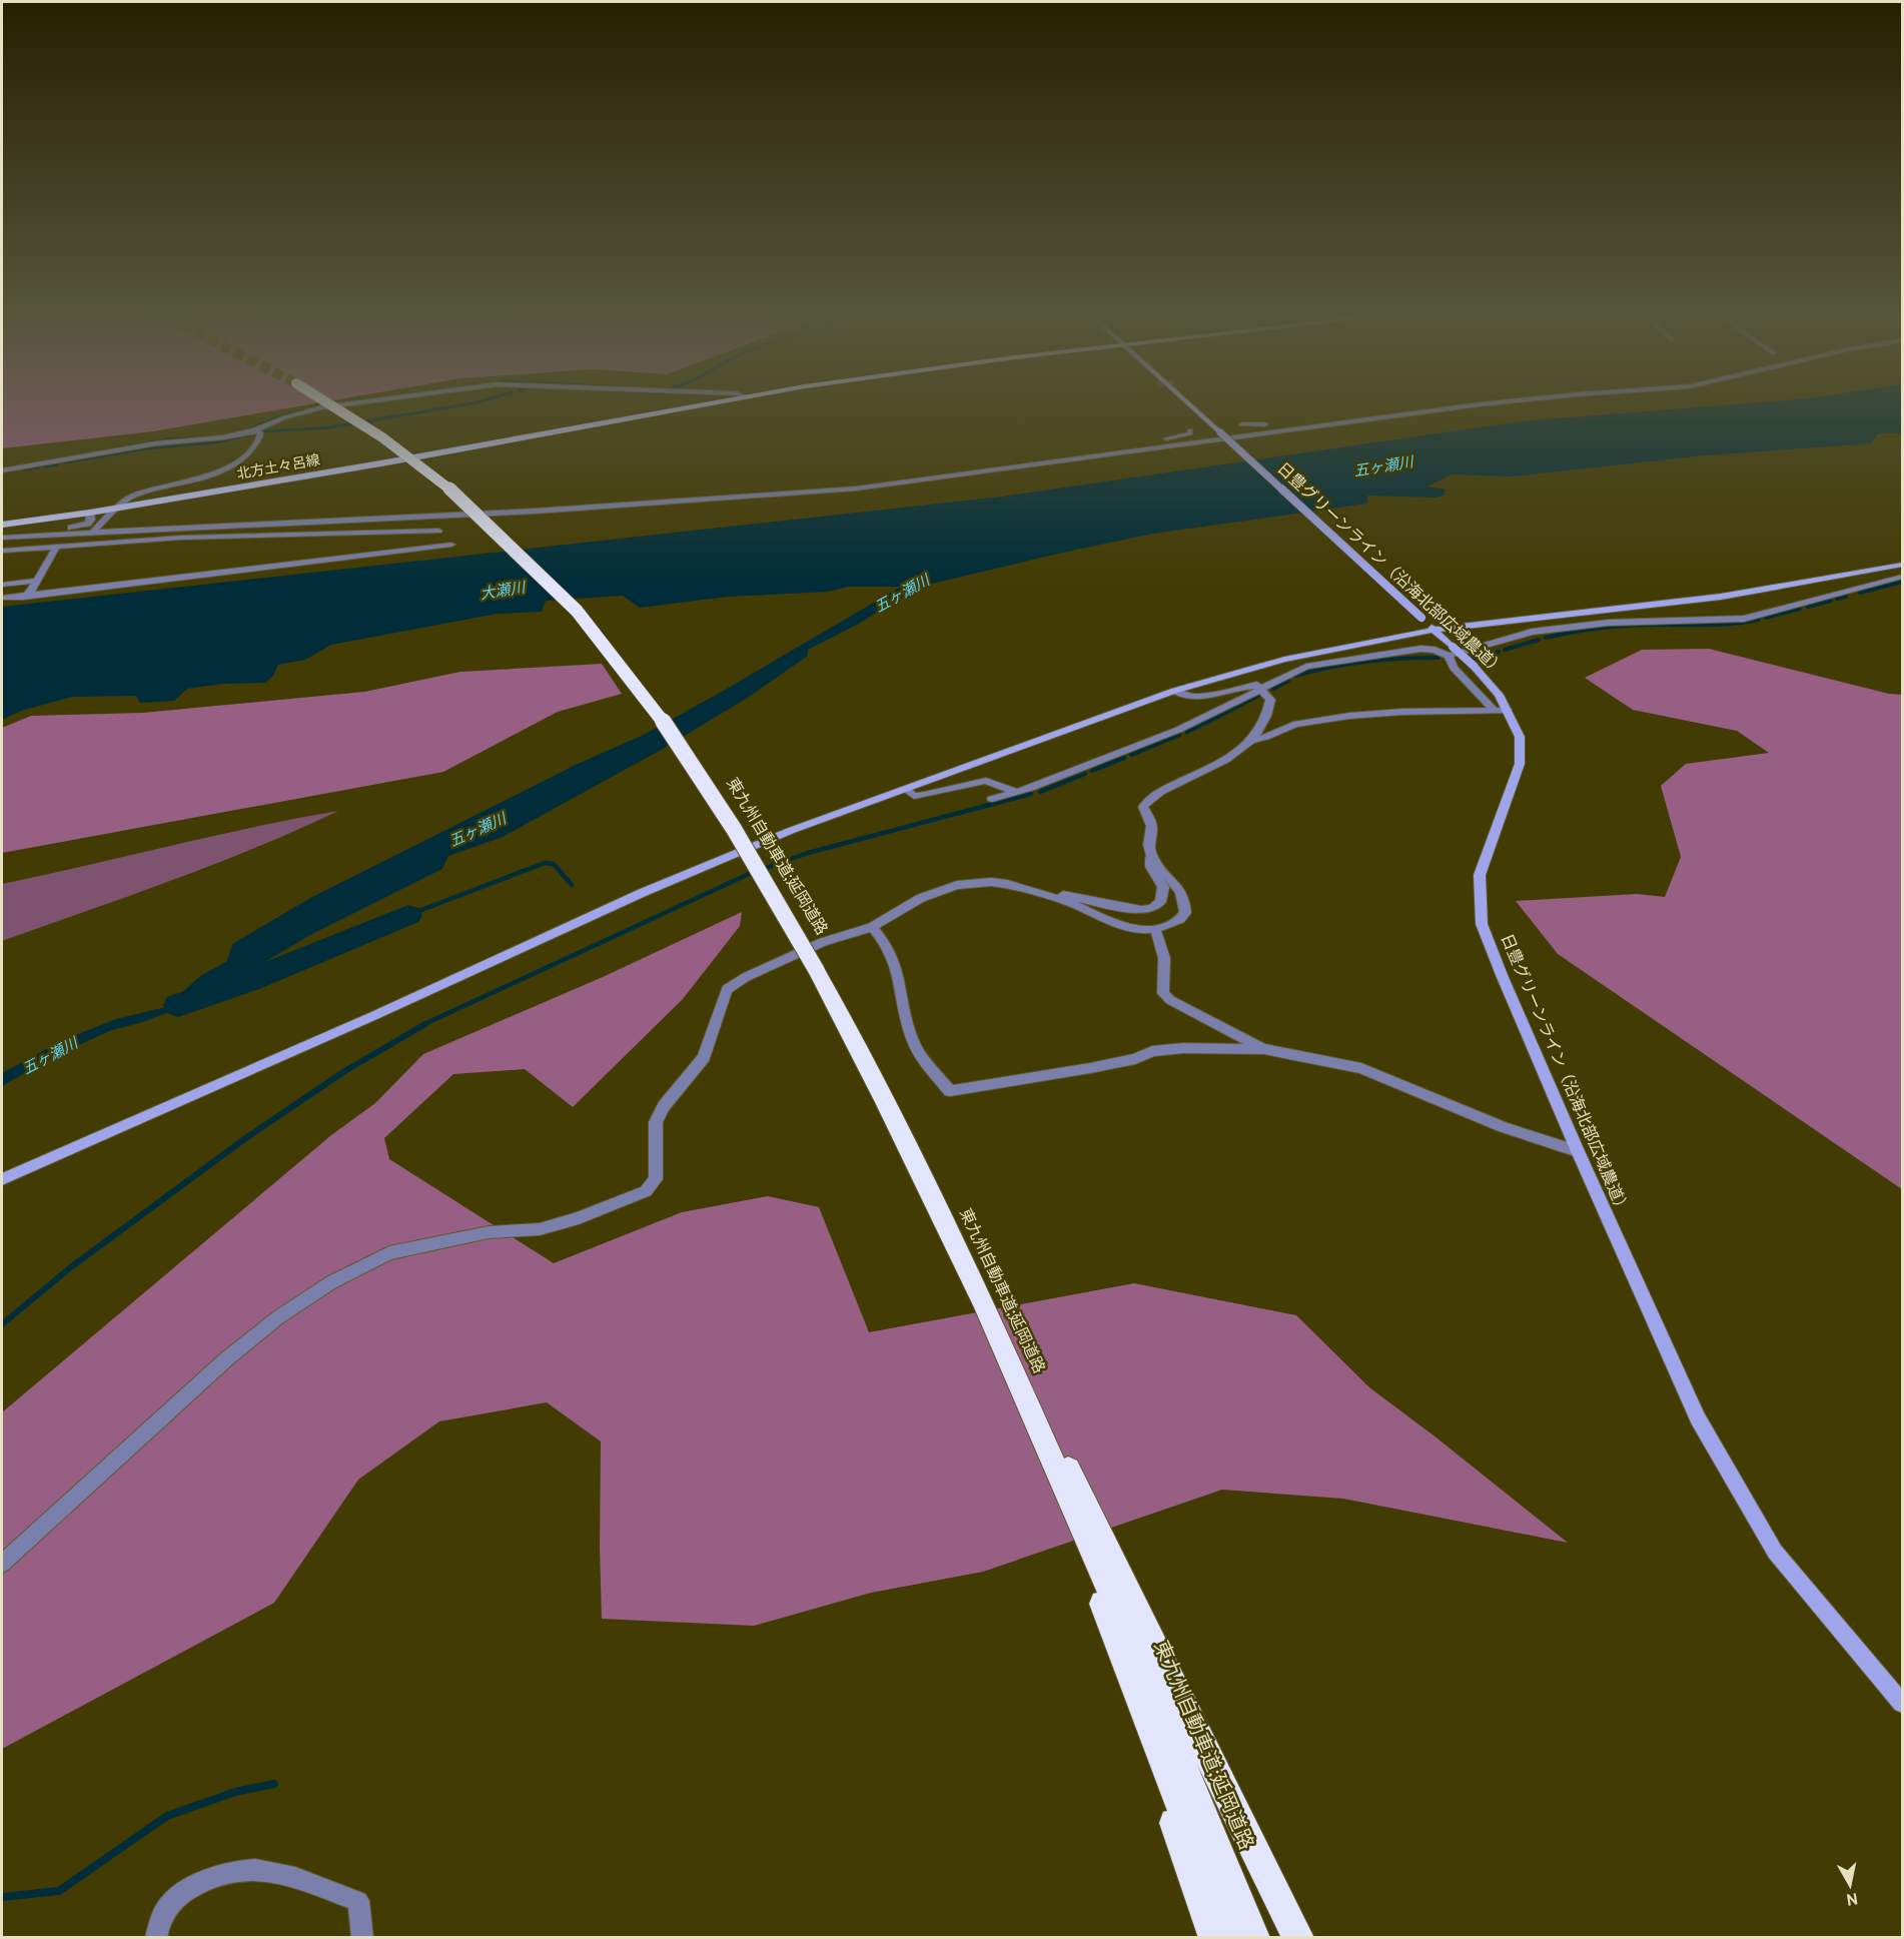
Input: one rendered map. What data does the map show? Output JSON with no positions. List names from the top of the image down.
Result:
{
  "streets": {
    "highway": ["東九州自動車道;延岡道路"],
    "main road": ["北方土々呂線"],
    "street": ["日豊グリーンライン（沿海北部広域農道）"]
  },
  "water": ["五ヶ瀬川", "大瀬川"],
  "north": "bottom"
}
